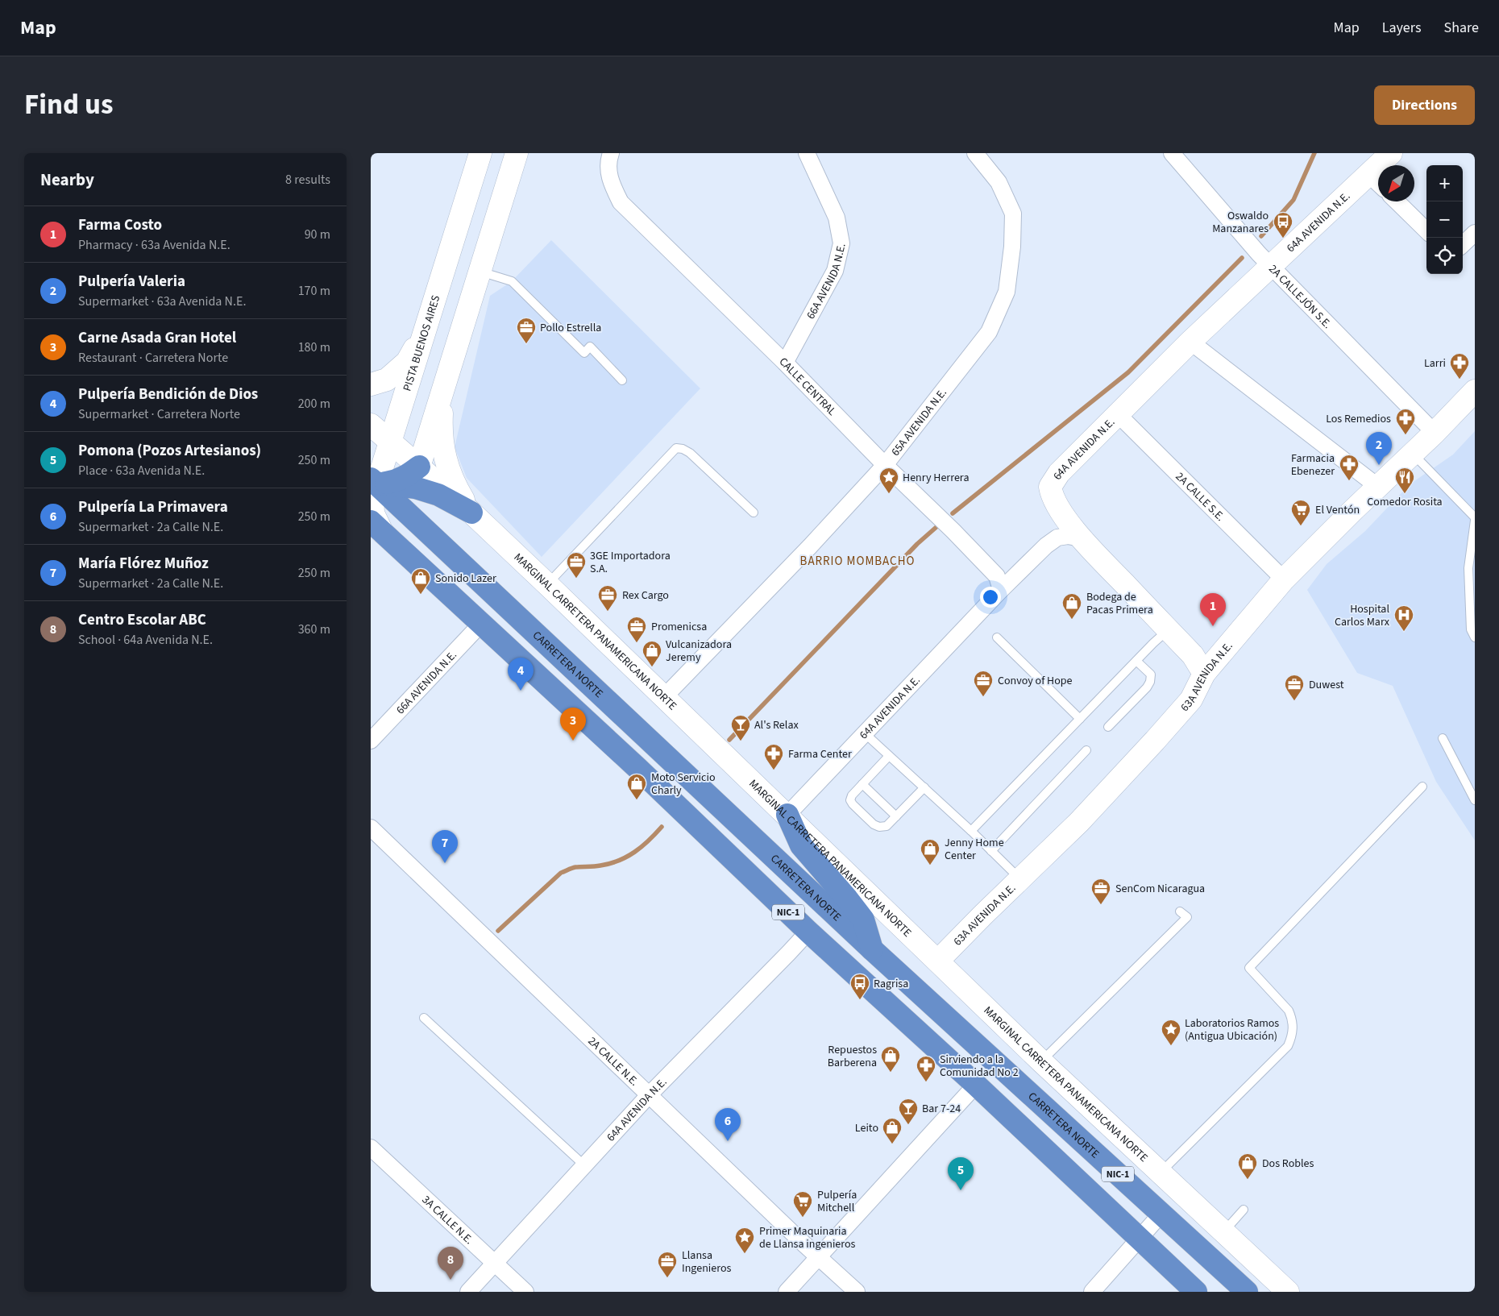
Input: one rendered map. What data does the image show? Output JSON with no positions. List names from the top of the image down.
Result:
{
  "streets": {
    "highway": ["CARRETERA NORTE", "NIC-1"],
    "street": [
      "64A AVENIDA N.E.",
      "66A AVENIDA N.E.",
      "2A CALLEJÓN S.E.",
      "PISTA BUENOS AIRES",
      "CALLE CENTRAL",
      "65A AVENIDA N.E.",
      "2A CALLE S.E.",
      "MARGINAL CARRETERA PANAMERICANA NORTE",
      "63A AVENIDA N.E.",
      "2A CALLE N.E.",
      "3A CALLE N.E."
    ]
  },
  "crossings": [
    ["64A AVENIDA N.E.", "2A CALLEJÓN S.E."],
    ["64A AVENIDA N.E.", "CALLE CENTRAL"],
    ["64A AVENIDA N.E.", "2A CALLE S.E."],
    ["64A AVENIDA N.E.", "MARGINAL CARRETERA PANAMERICANA NORTE"],
    ["64A AVENIDA N.E.", "NIC-1"],
    ["64A AVENIDA N.E.", "2A CALLE N.E."],
    ["64A AVENIDA N.E.", "3A CALLE N.E."],
    ["66A AVENIDA N.E.", "CALLE CENTRAL"],
    ["66A AVENIDA N.E.", "NIC-1"],
    ["2A CALLEJÓN S.E.", "63A AVENIDA N.E."],
    ["PISTA BUENOS AIRES", "MARGINAL CARRETERA PANAMERICANA NORTE"],
    ["PISTA BUENOS AIRES", "CARRETERA NORTE"],
    ["PISTA BUENOS AIRES", "NIC-1"],
    ["CALLE CENTRAL", "65A AVENIDA N.E."],
    ["65A AVENIDA N.E.", "MARGINAL CARRETERA PANAMERICANA NORTE"],
    ["2A CALLE S.E.", "63A AVENIDA N.E."],
    ["MARGINAL CARRETERA PANAMERICANA NORTE", "63A AVENIDA N.E."]
  ],
  "districts": ["BARRIO MOMBACHO"],
  "places": {
    "bus stop": ["Oswaldo Manzanares", "Ragrisa"],
    "office": [
      "Pollo Estrella",
      "3GE Importadora S.A.",
      "Rex Cargo",
      "Promenicsa",
      "Convoy of Hope",
      "Duwest",
      "SenCom Nicaragua",
      "Llansa Ingenieros"
    ],
    "pharmacy": [
      "Larri",
      "Los Remedios",
      "Farmacia Ebenezer",
      "Farma Center",
      "Sirviendo a la Comunidad No 2"
    ],
    "place": ["Henry Herrera", "Laboratorios Ramos (Antigua Ubicación)", "Primer Maquinaria de Llansa ingenieros"],
    "restaurant": ["Comedor Rosita"],
    "supermarket": ["El Ventón", "Pulpería Mitchell"],
    "shop": [
      "Sonido Lazer",
      "Bodega de Pacas Primera",
      "Vulcanizadora Jeremy",
      "Moto Servicio Charly",
      "Jenny Home Center",
      "Repuestos Barberena",
      "Leito",
      "Dos Robles"
    ],
    "hospital": ["Hospital Carlos Marx"],
    "bar": ["Al's Relax", "Bar 7-24"]
  },
  "north": "bottom left",
  "page": {
    "header": "Map",
    "nav": ["Map", "Layers", "Share"],
    "title": "Find us",
    "buttons": "Directions",
    "heading": ["Nearby", "8 results"],
    "map_buttons": ["+", "−"],
    "list": [
      {
        "mark": "1",
        "name": "Farma Costo",
        "note": "Pharmacy · 63a Avenida N.E.",
        "value": "90 m"
      },
      {
        "mark": "2",
        "name": "Pulpería Valeria",
        "note": "Supermarket · 63a Avenida N.E.",
        "value": "170 m"
      },
      {
        "mark": "3",
        "name": "Carne Asada Gran Hotel",
        "note": "Restaurant · Carretera Norte",
        "value": "180 m"
      },
      {
        "mark": "4",
        "name": "Pulpería Bendición de Dios",
        "note": "Supermarket · Carretera Norte",
        "value": "200 m"
      },
      {
        "mark": "5",
        "name": "Pomona (Pozos Artesianos)",
        "note": "Place · 63a Avenida N.E.",
        "value": "250 m"
      },
      {
        "mark": "6",
        "name": "Pulpería La Primavera",
        "note": "Supermarket · 2a Calle N.E.",
        "value": "250 m"
      },
      {
        "mark": "7",
        "name": "María Flórez Muñoz",
        "note": "Supermarket · 2a Calle N.E.",
        "value": "250 m"
      },
      {
        "mark": "8",
        "name": "Centro Escolar ABC",
        "note": "School · 64a Avenida N.E.",
        "value": "360 m"
      }
    ],
    "pins": [
      "2",
      "1",
      "4",
      "3",
      "7",
      "6",
      "5",
      "8"
    ]
  }
}
